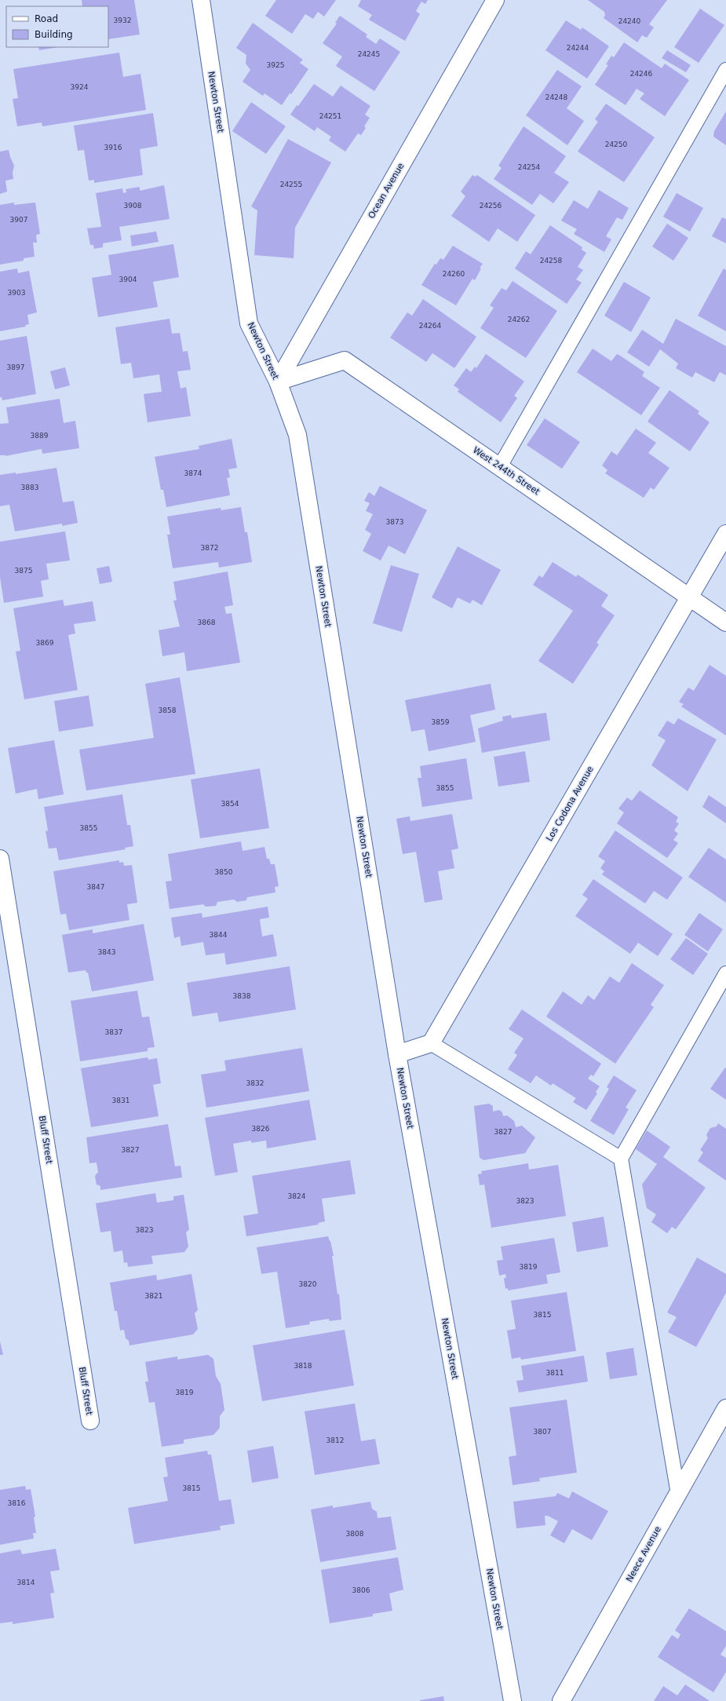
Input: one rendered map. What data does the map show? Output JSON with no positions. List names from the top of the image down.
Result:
{
  "streets": {
    "street": [
      "Newton Street",
      "Ocean Avenue",
      "West 244th Street",
      "Los Codona Avenue",
      "Bluff Street",
      "Neece Avenue"
    ]
  },
  "crossings": [
    ["Newton Street", "Ocean Avenue"],
    ["Newton Street", "West 244th Street"],
    ["Ocean Avenue", "West 244th Street"],
    ["West 244th Street", "Los Codona Avenue"]
  ],
  "house_numbers": [
    "3932",
    "24240",
    "24244",
    "24245",
    "3925",
    "24246",
    "3924",
    "24248",
    "24251",
    "24250",
    "3916",
    "24254",
    "24255",
    "3908",
    "24256",
    "3907",
    "24258",
    "24260",
    "3904",
    "3903",
    "24262",
    "24264",
    "3897",
    "3889",
    "3874",
    "3883",
    "3873",
    "3872",
    "3875",
    "3868",
    "3869",
    "3858",
    "3859",
    "3855",
    "3854",
    "3855",
    "3850",
    "3847",
    "3844",
    "3843",
    "3838",
    "3837",
    "3832",
    "3831",
    "3826",
    "3827",
    "3827",
    "3824",
    "3823",
    "3823",
    "3819",
    "3820",
    "3821",
    "3815",
    "3818",
    "3811",
    "3819",
    "3807",
    "3812",
    "3815",
    "3816",
    "3808",
    "3814",
    "3806"
  ],
  "legend": ["Road", "Building"]
}
